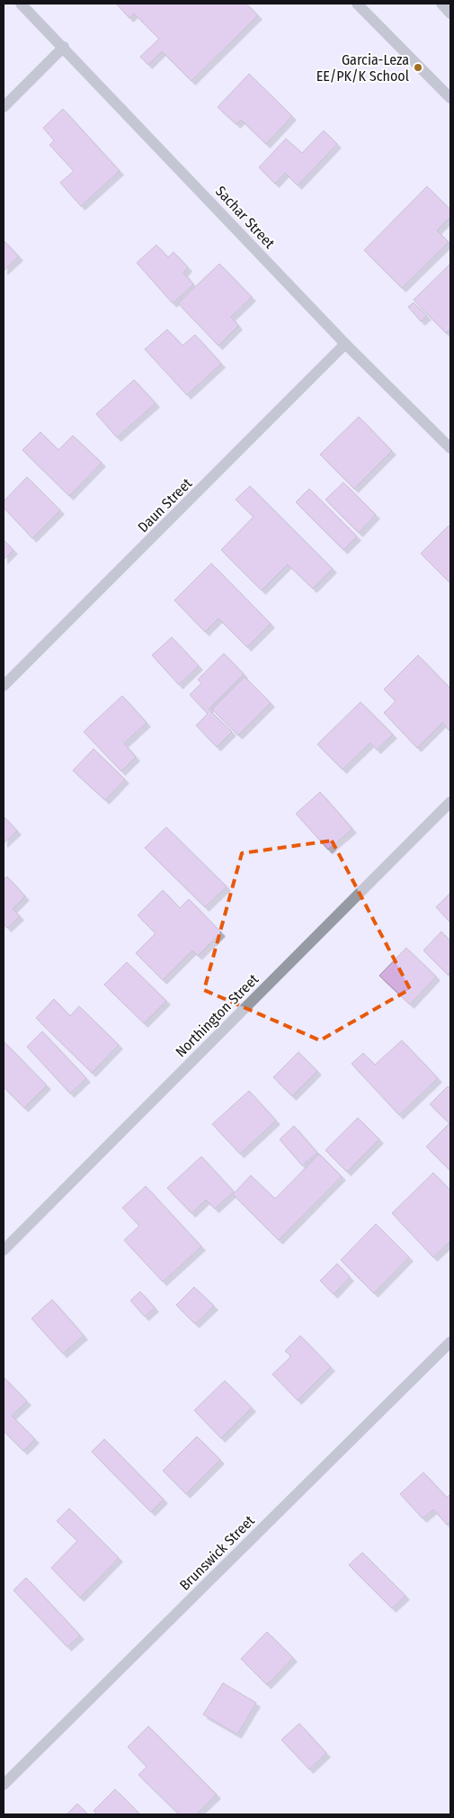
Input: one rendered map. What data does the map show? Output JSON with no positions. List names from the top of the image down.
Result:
{
  "streets": {
    "street": [
      "Sachar Street",
      "Daun Street",
      "Northington Street",
      "Brunswick Street"
    ]
  },
  "crossings": [
    ["Sachar Street", "Daun Street"]
  ],
  "places": ["Garcia-Leza EE/PK/K School"]
}
